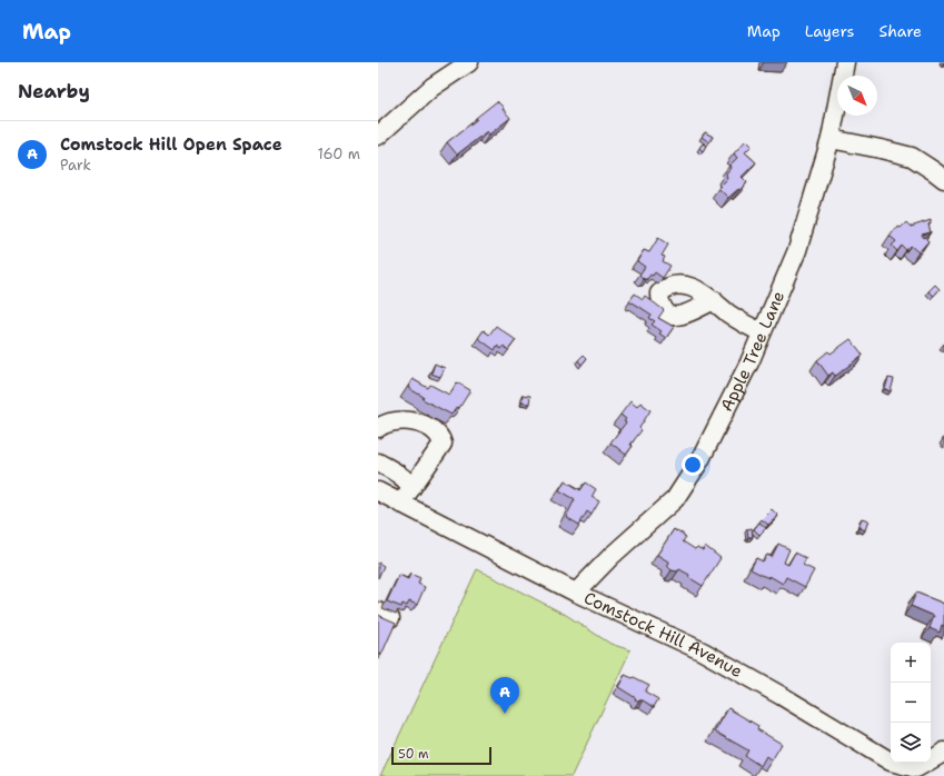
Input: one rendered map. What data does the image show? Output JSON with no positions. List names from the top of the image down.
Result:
{
  "streets": {
    "street": ["Apple Tree Lane", "Comstock Hill Avenue"]
  },
  "crossings": [
    ["Apple Tree Lane", "Comstock Hill Avenue"]
  ],
  "scale_bar": "50 m",
  "north": "bottom right",
  "page": {
    "header": "Map",
    "nav": ["Map", "Layers", "Share"],
    "heading": "Nearby",
    "list": [
      {
        "mark": "A",
        "name": "Comstock Hill Open Space",
        "note": "Park",
        "value": "160 m"
      }
    ],
    "map_buttons": ["+", "−"],
    "pins": "A",
    "scale": "50 m"
  }
}
